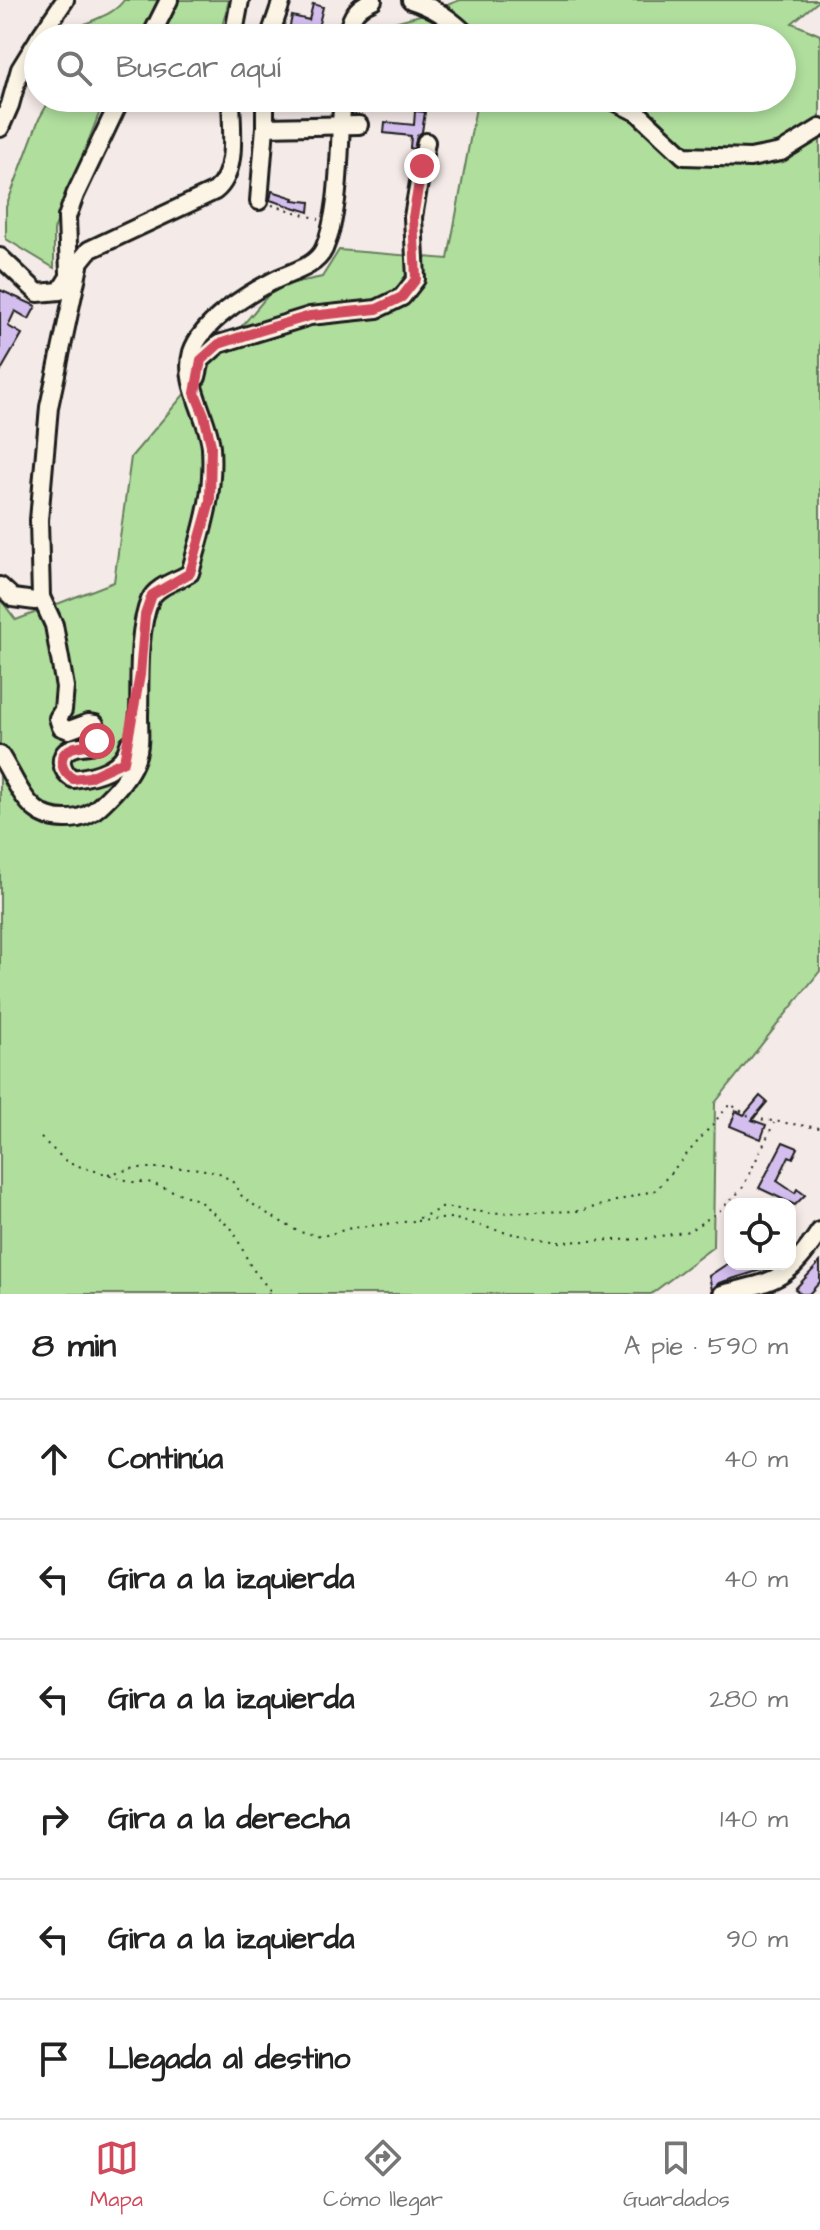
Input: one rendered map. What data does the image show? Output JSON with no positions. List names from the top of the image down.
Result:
{
  "page": {
    "search": "Buscar aquí",
    "heading": ["8 min", "A pie · 590 m"],
    "list": [
      ["Continúa", "40 m"],
      ["Gira a la izquierda", "40 m"],
      ["Gira a la izquierda", "280 m"],
      ["Gira a la derecha", "140 m"],
      ["Gira a la izquierda", "90 m"],
      "Llegada al destino"
    ],
    "nav": ["Mapa", "Cómo llegar", "Guardados"]
  }
}
